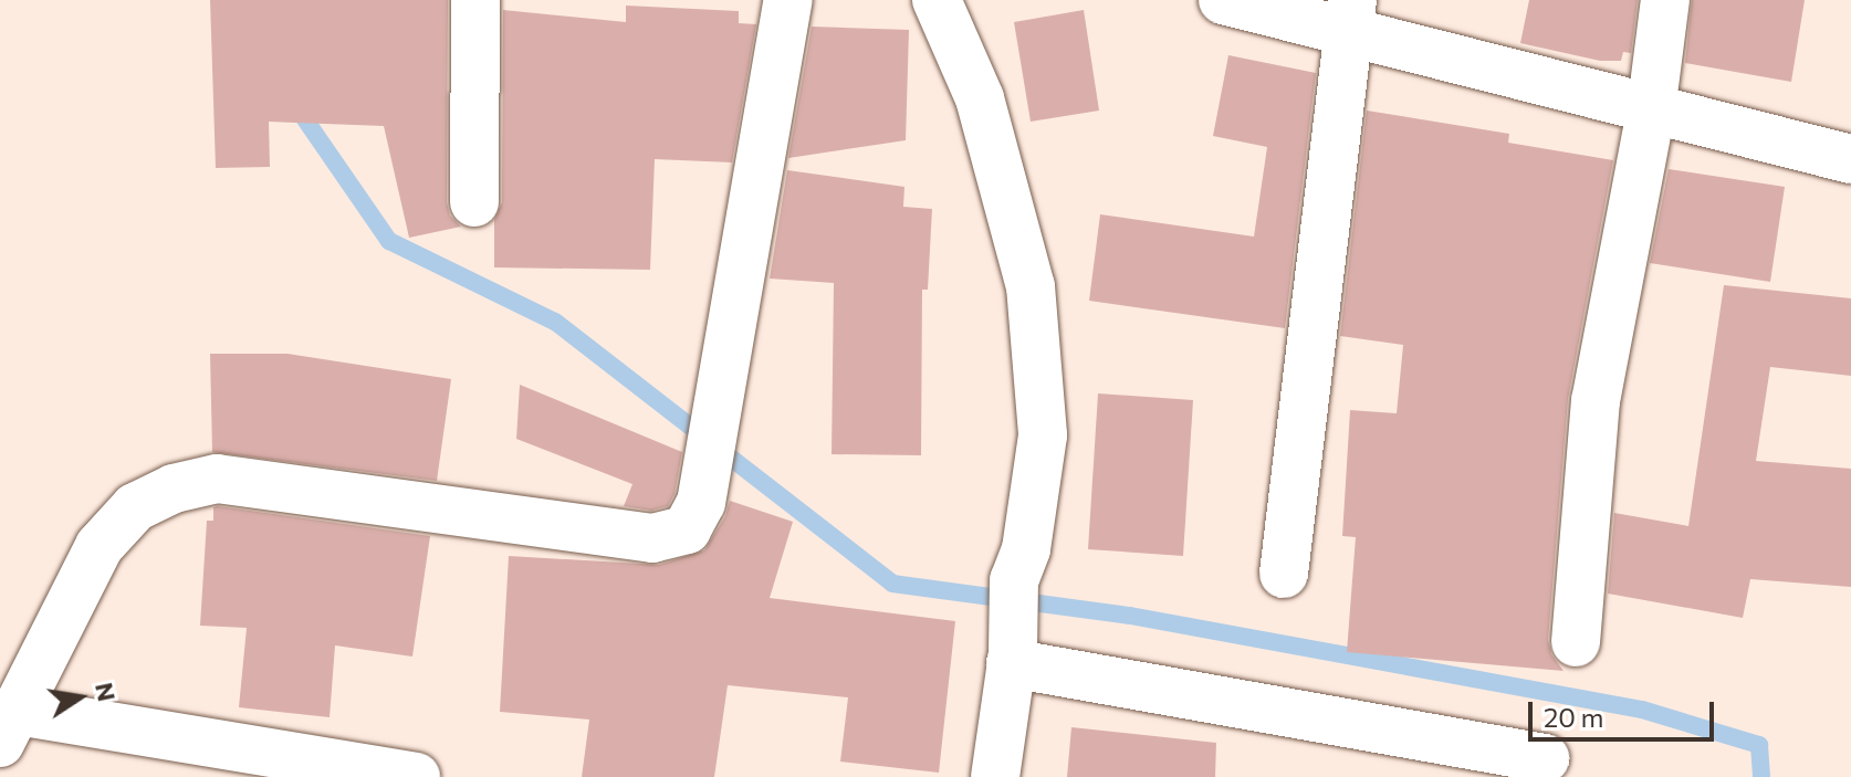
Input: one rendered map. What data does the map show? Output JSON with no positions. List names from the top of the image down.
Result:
{
  "scale_bar": "20 m",
  "north": "right"
}
